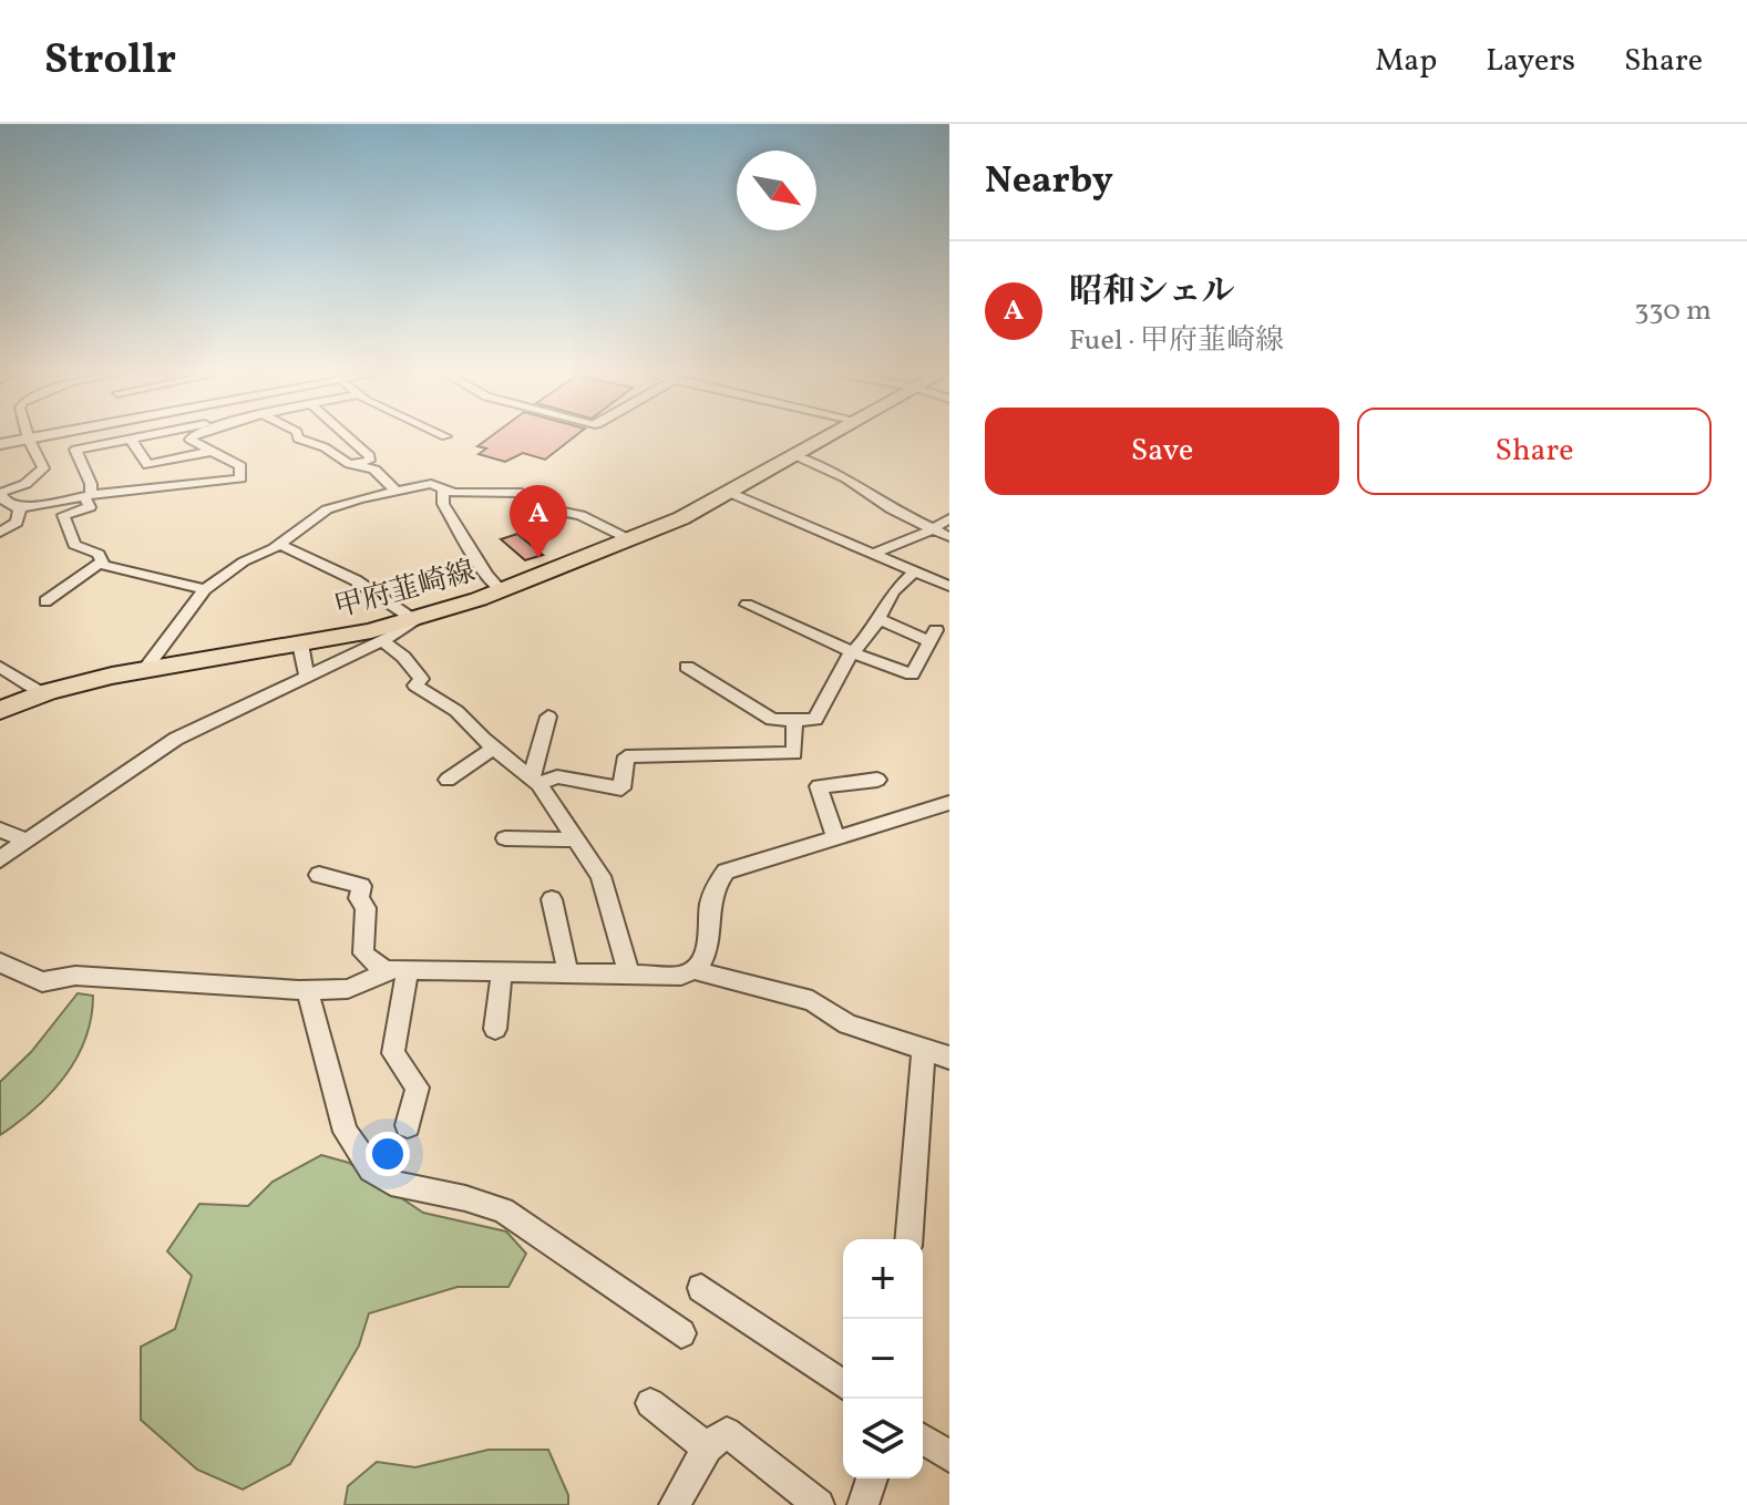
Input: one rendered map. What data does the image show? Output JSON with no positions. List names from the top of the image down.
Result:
{
  "streets": {
    "main road": ["甲府韮崎線"]
  },
  "north": "bottom right",
  "page": {
    "header": "Strollr",
    "nav": ["Map", "Layers", "Share"],
    "heading": "Nearby",
    "list": [
      {
        "mark": "A",
        "name": "昭和シェル",
        "note": "Fuel · 甲府韮崎線",
        "value": "330 m"
      }
    ],
    "buttons": ["Save", "Share"],
    "pins": "A",
    "map_buttons": ["+", "−"]
  }
}
